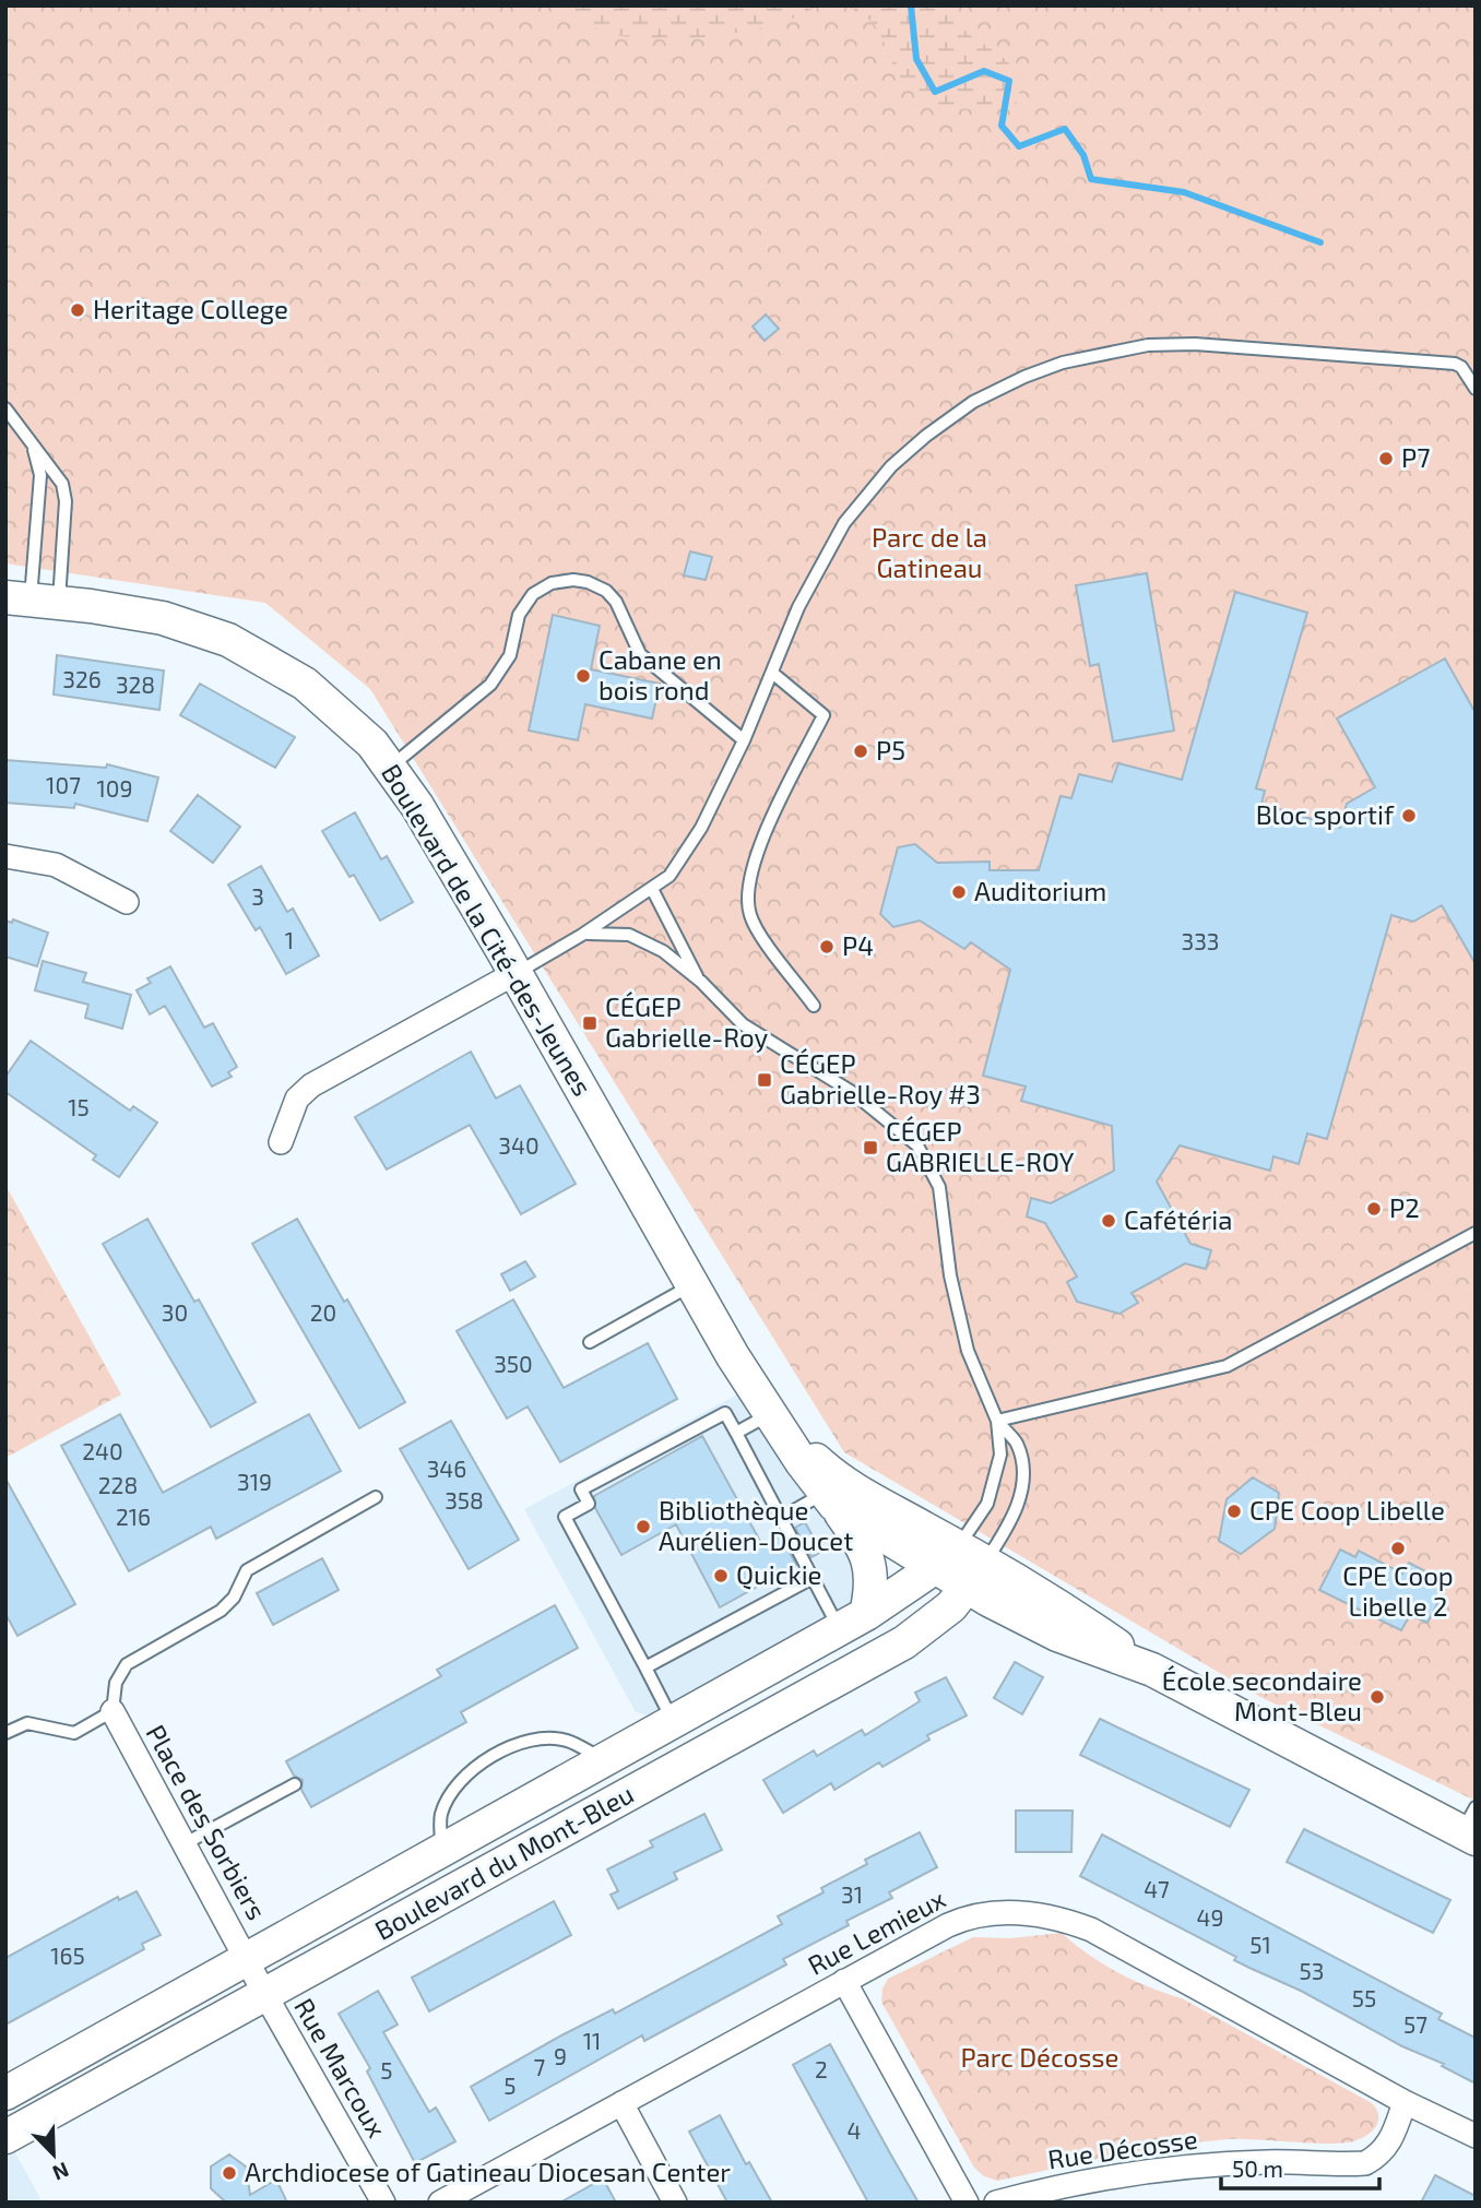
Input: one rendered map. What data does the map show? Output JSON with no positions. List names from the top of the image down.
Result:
{
  "streets": {
    "street": [
      "Boulevard de la Cité-des-Jeunes",
      "Place des Sorbiers",
      "Boulevard du Mont-Bleu",
      "Rue Lemieux",
      "Rue Marcoux",
      "Rue Décosse"
    ]
  },
  "crossings": [
    ["Boulevard de la Cité-des-Jeunes", "Boulevard du Mont-Bleu"],
    ["Place des Sorbiers", "Boulevard du Mont-Bleu"],
    ["Place des Sorbiers", "Rue Marcoux"],
    ["Boulevard du Mont-Bleu", "Rue Marcoux"],
    ["Rue Lemieux", "Rue Décosse"]
  ],
  "parks": ["Parc de la Gatineau", "Parc Décosse"],
  "places": {
    "other": [
      "Heritage College",
      "P7",
      "Cabane en bois rond",
      "P5",
      "Bloc sportif",
      "Auditorium",
      "P4",
      "P2",
      "Cafétéria",
      "CPE Coop Libelle",
      "Bibliothèque Aurélien-Doucet",
      "CPE Coop Libelle 2",
      "Quickie",
      "École secondaire Mont-Bleu",
      "Archdiocese of Gatineau Diocesan Center"
    ],
    "transit": ["CÉGEP Gabrielle-Roy", "CÉGEP Gabrielle-Roy #3", "CÉGEP GABRIELLE-ROY"]
  },
  "house_numbers": [
    "326",
    "328",
    "107",
    "109",
    "3",
    "1",
    "333",
    "15",
    "340",
    "30",
    "20",
    "350",
    "240",
    "346",
    "319",
    "228",
    "358",
    "216",
    "47",
    "31",
    "49",
    "51",
    "165",
    "53",
    "55",
    "57",
    "11",
    "9",
    "7",
    "2",
    "5",
    "5",
    "4"
  ],
  "scale_bar": "50 m",
  "north": "bottom right"
}
